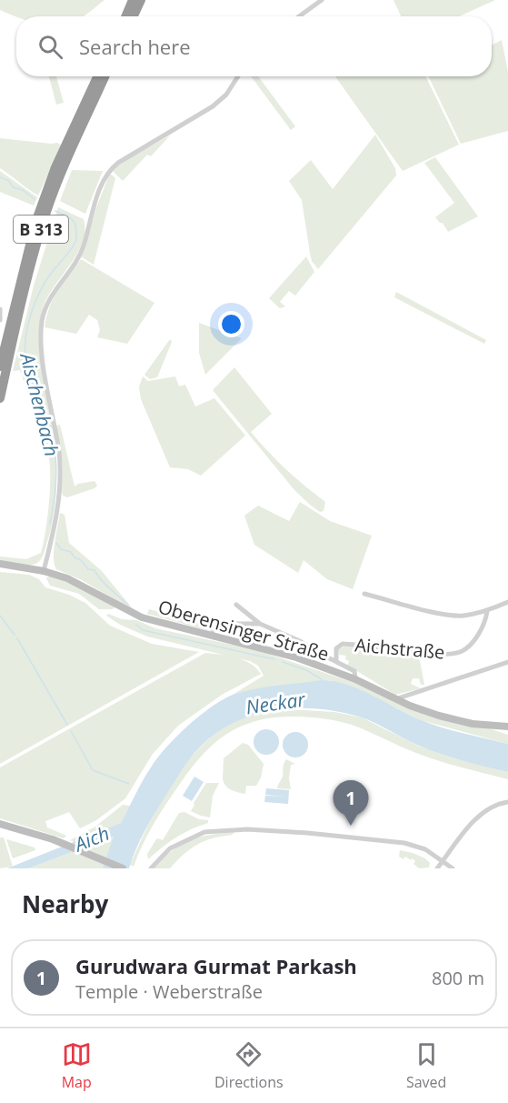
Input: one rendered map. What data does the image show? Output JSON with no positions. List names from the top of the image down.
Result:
{
  "streets": {
    "highway": ["B 313"],
    "street": ["Oberensinger Straße", "Aichstraße"]
  },
  "water": ["Aischenbach", "Neckar", "Aich"],
  "page": {
    "search": "Search here",
    "pins": "1",
    "heading": "Nearby",
    "list": [
      {
        "mark": "1",
        "name": "Gurudwara Gurmat Parkash",
        "note": "Temple · Weberstraße",
        "value": "800 m"
      }
    ],
    "nav": ["Map", "Directions", "Saved"]
  }
}
